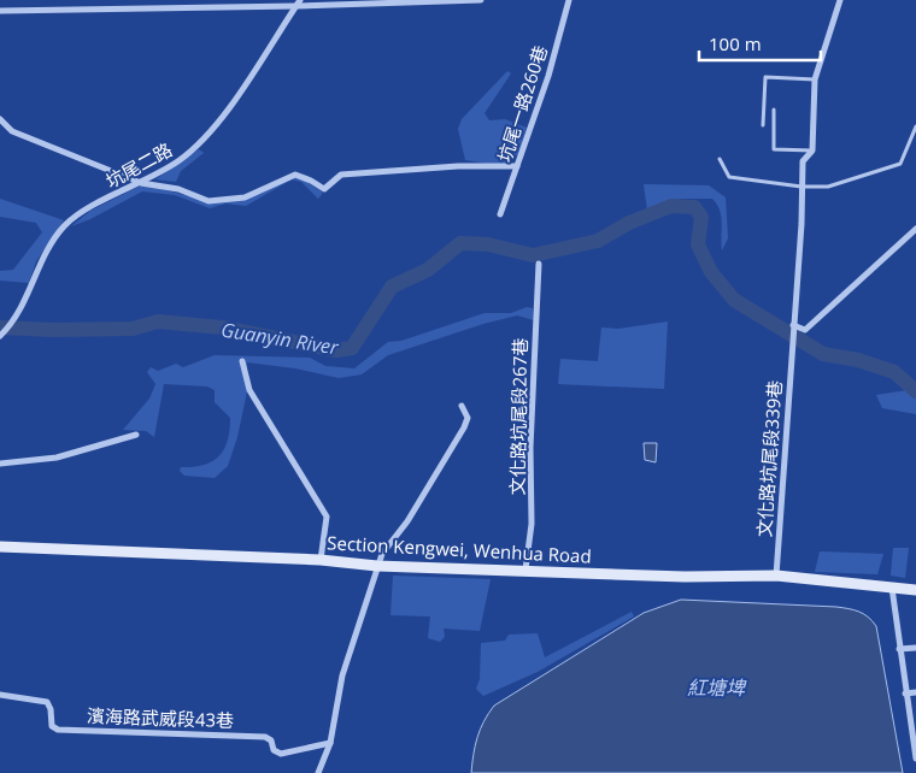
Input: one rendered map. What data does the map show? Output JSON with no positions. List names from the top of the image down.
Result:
{
  "streets": {
    "main road": ["Section Kengwei, Wenhua Road"],
    "street": [
      "坑尾一路260巷",
      "坑尾二路",
      "文化路坑尾段267巷",
      "文化路坑尾段339巷",
      "濱海路武威段43巷"
    ]
  },
  "crossings": [
    ["文化路坑尾段267巷", "Section Kengwei, Wenhua Road"],
    ["文化路坑尾段339巷", "Section Kengwei, Wenhua Road"]
  ],
  "water": ["Guanyin River", "紅塘埤"],
  "scale_bar": "100 m"
}
